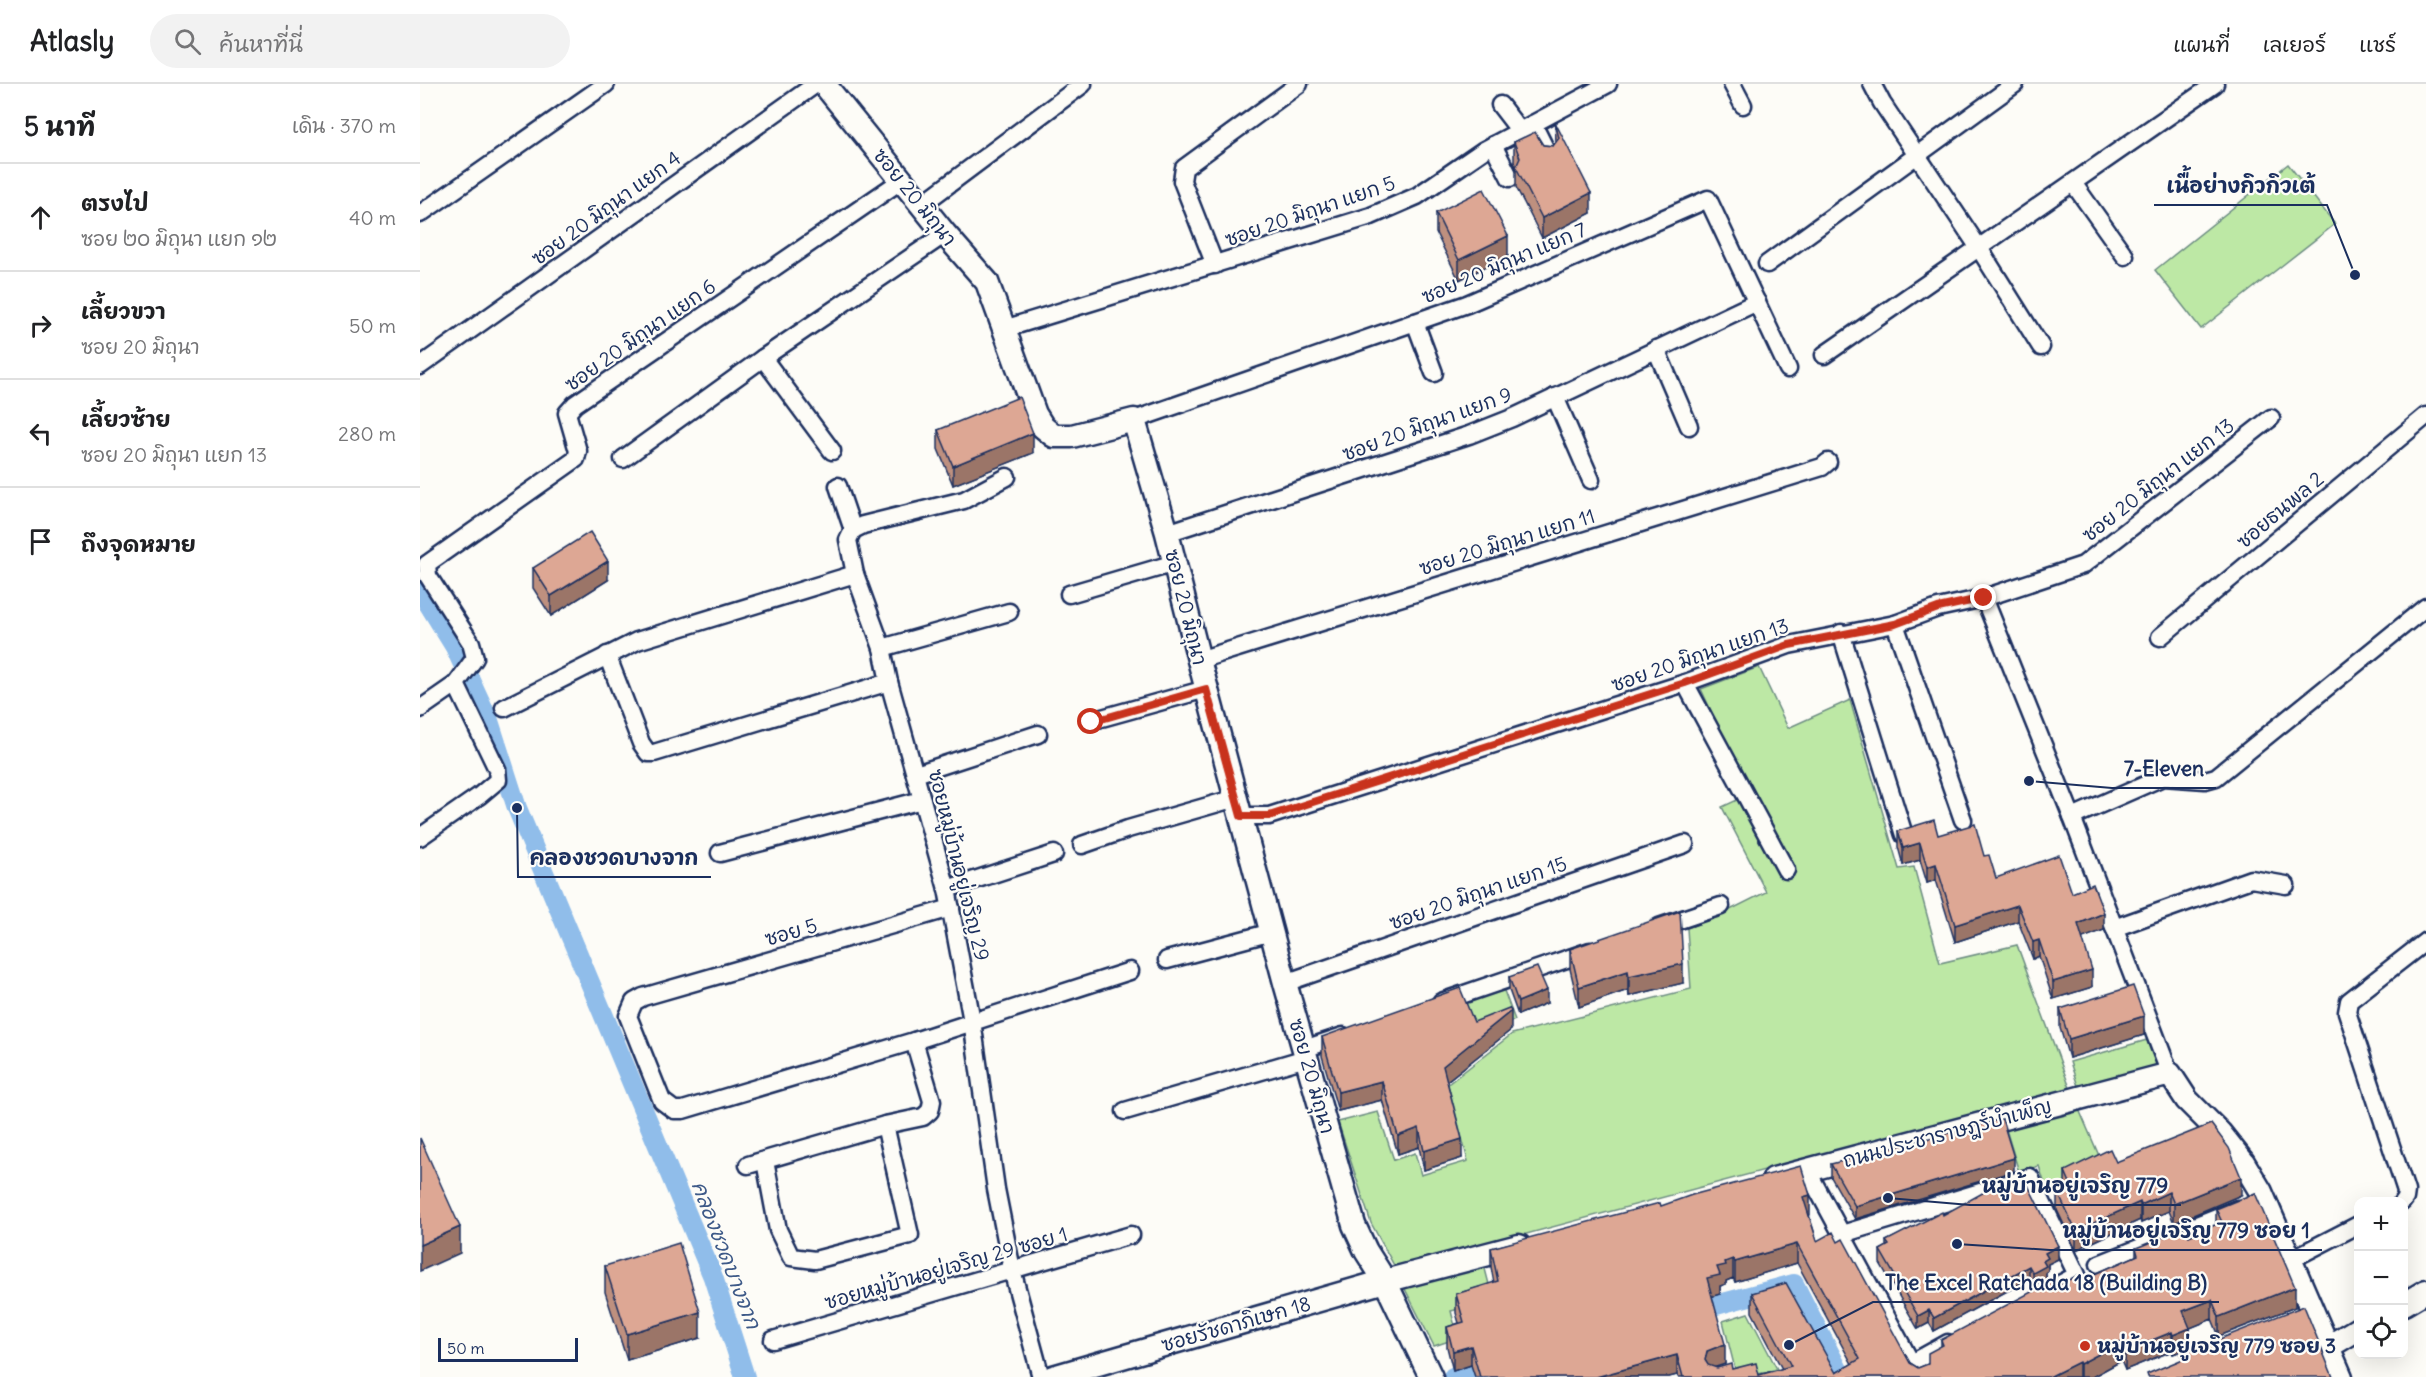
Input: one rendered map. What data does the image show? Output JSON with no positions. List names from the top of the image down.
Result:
{
  "streets": {
    "street": [
      "ซอย 20 มิถุนา",
      "ซอย 20 มิถุนา แยก 4",
      "ซอย 20 มิถุนา แยก 5",
      "ซอย 20 มิถุนา แยก 7",
      "ซอย 20 มิถุนา แยก 6",
      "ซอย 20 มิถุนา แยก 9",
      "ซอย 20 มิถุนา แยก 13",
      "ซอยธนพล 2",
      "ซอย 20 มิถุนา แยก 11",
      "ซอยหมู่บ้านอยู่เจริญ 29",
      "ซอย 20 มิถุนา แยก 15",
      "ซอย 5",
      "ถนนประชาราษฎร์บำเพ็ญ",
      "ซอยหมู่บ้านอยู่เจริญ 29 ซอย 1",
      "ซอยรัชดาภิเษก 18"
    ]
  },
  "crossings": [
    ["ซอย 20 มิถุนา", "ซอย 20 มิถุนา แยก 5"],
    ["ซอย 20 มิถุนา", "ซอย 20 มิถุนา แยก 7"],
    ["ซอย 20 มิถุนา", "ซอย 20 มิถุนา แยก 6"],
    ["ซอย 20 มิถุนา", "ซอย 20 มิถุนา แยก 9"],
    ["ซอย 20 มิถุนา", "ซอย 20 มิถุนา แยก 13"],
    ["ซอย 20 มิถุนา", "ซอย 20 มิถุนา แยก 11"],
    ["ซอย 20 มิถุนา", "ซอย 20 มิถุนา แยก 15"],
    ["ซอย 20 มิถุนา", "ซอยรัชดาภิเษก 18"],
    ["ซอย 20 มิถุนา แยก 7", "ซอย 20 มิถุนา แยก 9"],
    ["ซอยหมู่บ้านอยู่เจริญ 29", "ซอย 5"],
    ["ซอยหมู่บ้านอยู่เจริญ 29", "ซอยหมู่บ้านอยู่เจริญ 29 ซอย 1"]
  ],
  "water": ["คลองชวดบางจาก"],
  "places": [
    "เนื้อย่างกิวกิวเต้",
    "7-Eleven",
    "คลองชวดบางจาก",
    "หมู่บ้านอยู่เจริญ 779",
    "หมู่บ้านอยู่เจริญ 779 ซอย 1",
    "The Excel Ratchada 18 (Building B)",
    "หมู่บ้านอยู่เจริญ 779 ซอย 3"
  ],
  "scale_bar": "50 m",
  "page": {
    "header": "Atlasly",
    "search": "ค้นหาที่นี่",
    "nav": ["แผนที่", "เลเยอร์", "แชร์"],
    "heading": ["5 นาที", "เดิน · 370 m"],
    "list": [
      ["ตรงไป", "ซอย ๒๐ มิถุนา แยก ๑๒", "40 m"],
      ["เลี้ยวขวา", "ซอย 20 มิถุนา", "50 m"],
      ["เลี้ยวซ้าย", "ซอย 20 มิถุนา แยก 13", "280 m"],
      "ถึงจุดหมาย"
    ],
    "map_buttons": ["+", "−"],
    "scale": "50 m"
  }
}
